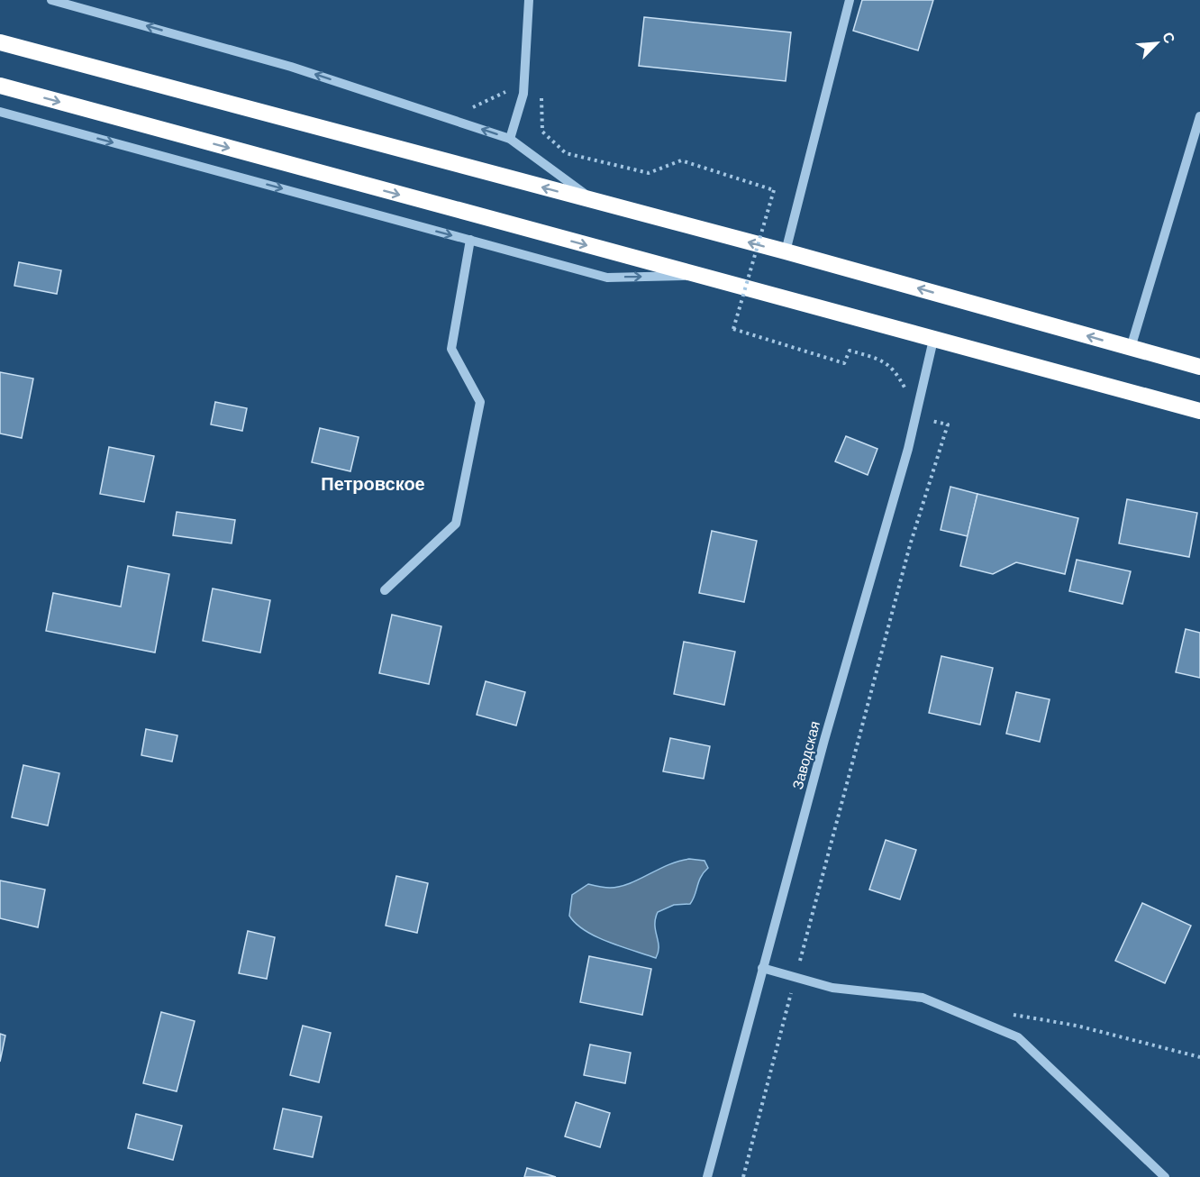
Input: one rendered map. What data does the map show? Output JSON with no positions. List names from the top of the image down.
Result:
{
  "streets": {
    "street": ["Заводская"]
  },
  "districts": ["Петровское"],
  "north": "top right"
}
